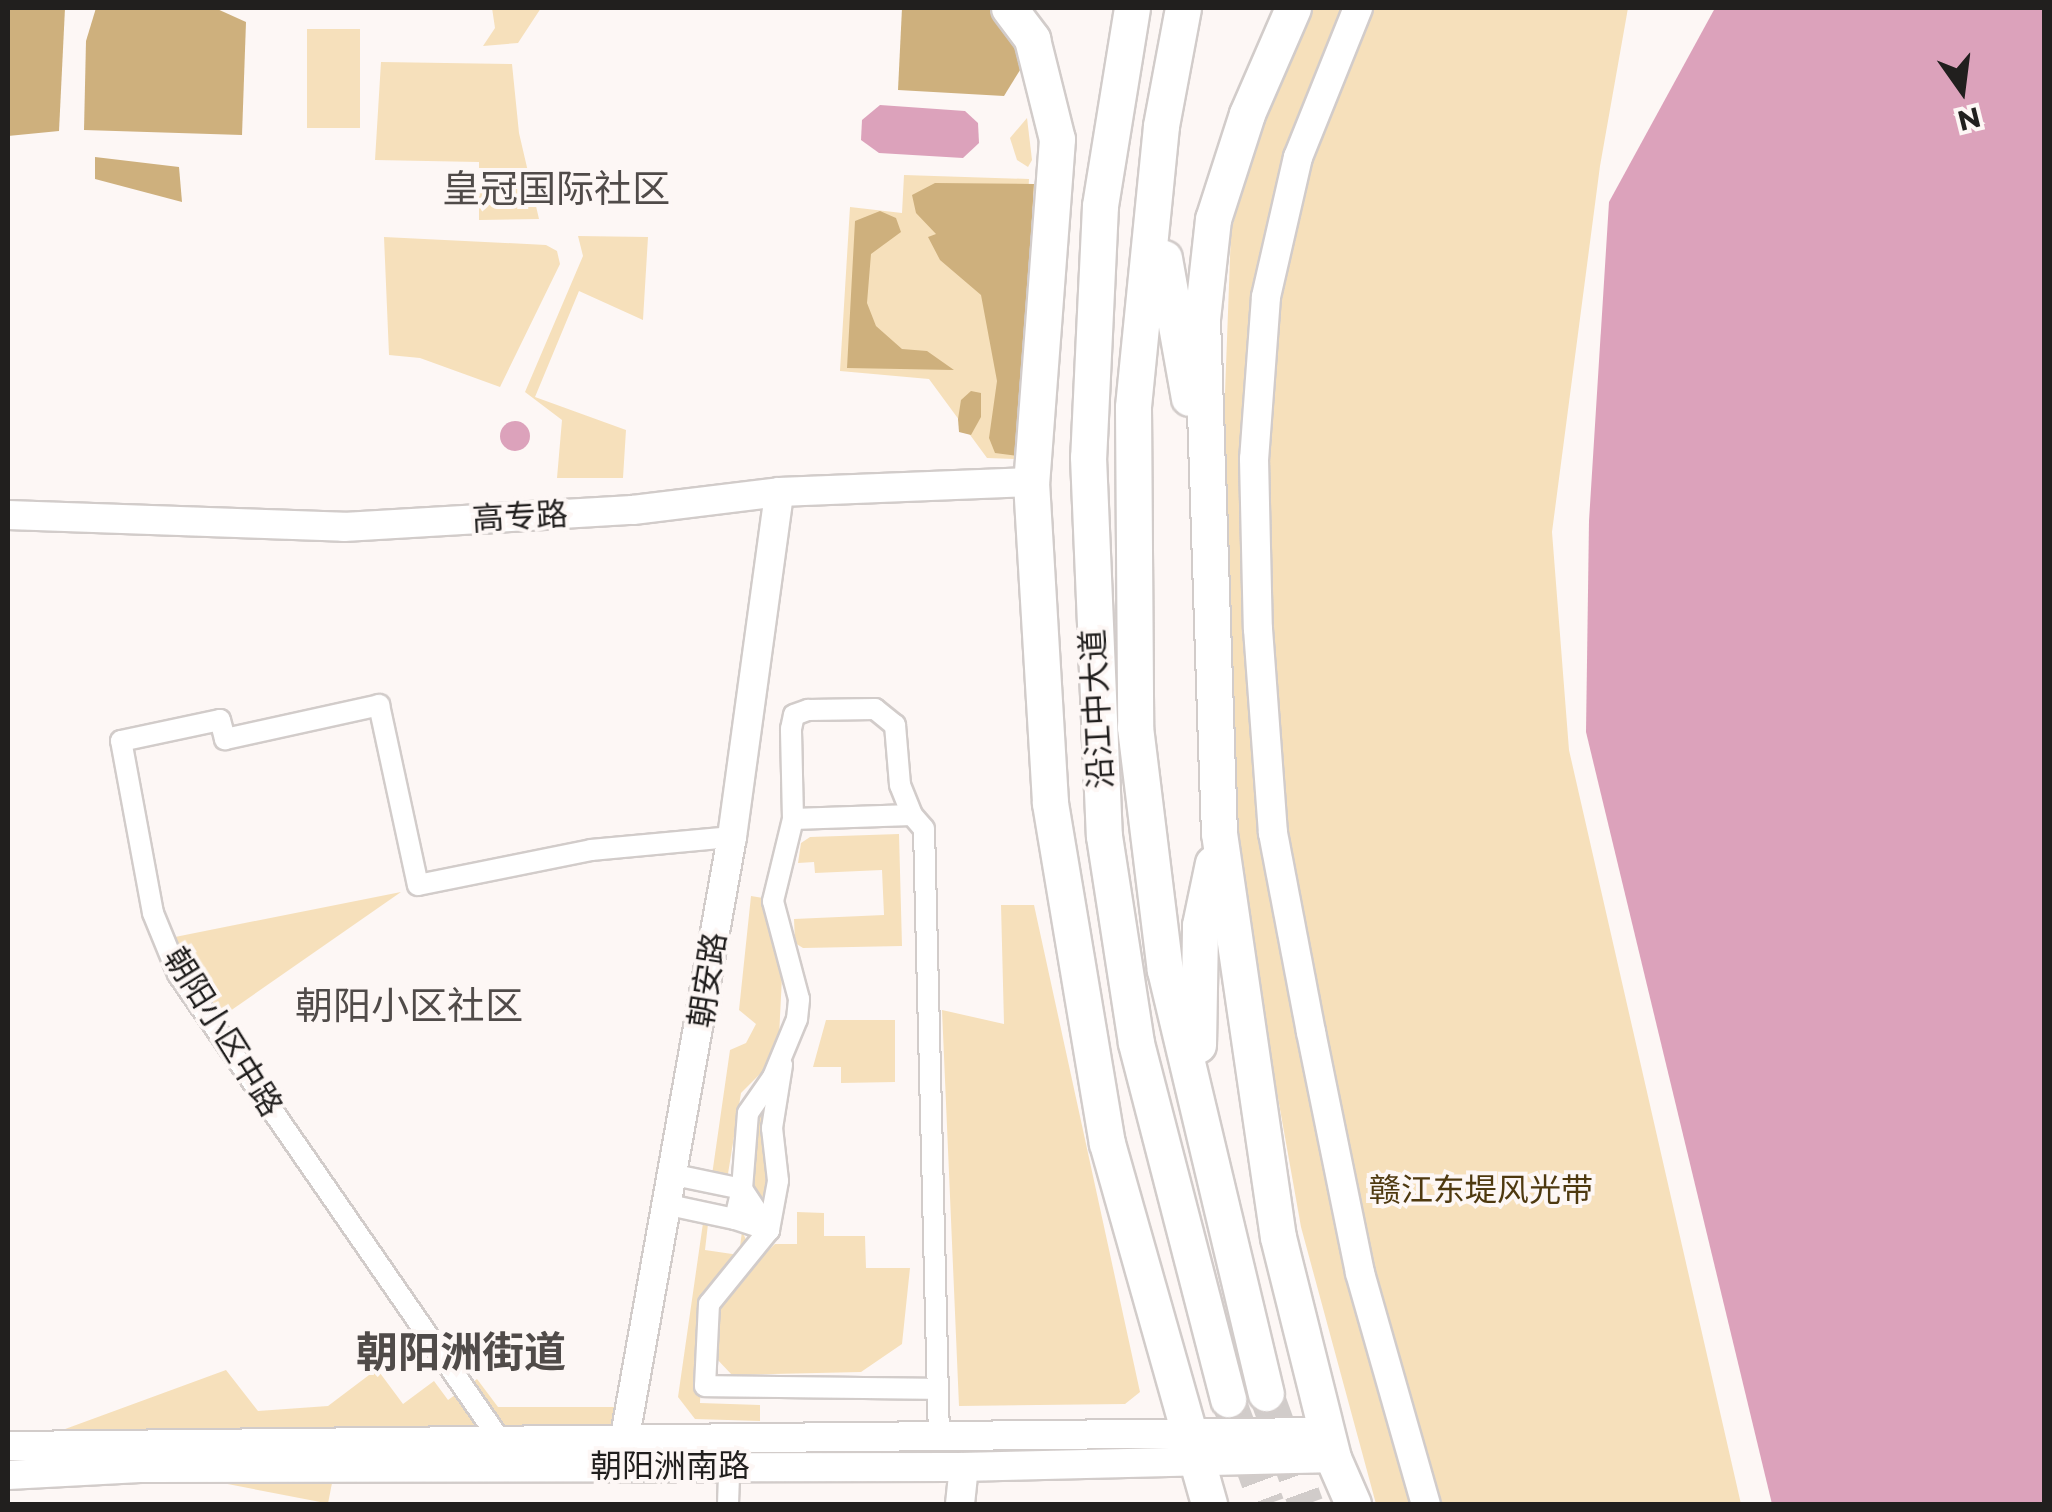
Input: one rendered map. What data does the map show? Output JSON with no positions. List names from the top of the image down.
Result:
{
  "streets": {
    "highway": ["沿江中大道"],
    "street": [
      "高专路",
      "朝安路",
      "朝阳小区中路",
      "朝阳洲南路"
    ]
  },
  "crossings": [
    ["高专路", "朝安路"],
    ["朝安路", "朝阳小区中路"],
    ["朝安路", "朝阳洲南路"],
    ["朝阳小区中路", "朝阳洲南路"]
  ],
  "districts": ["皇冠国际社区", "朝阳小区社区", "朝阳洲街道"],
  "parks": ["赣江东堤风光带"],
  "north": "bottom"
}
